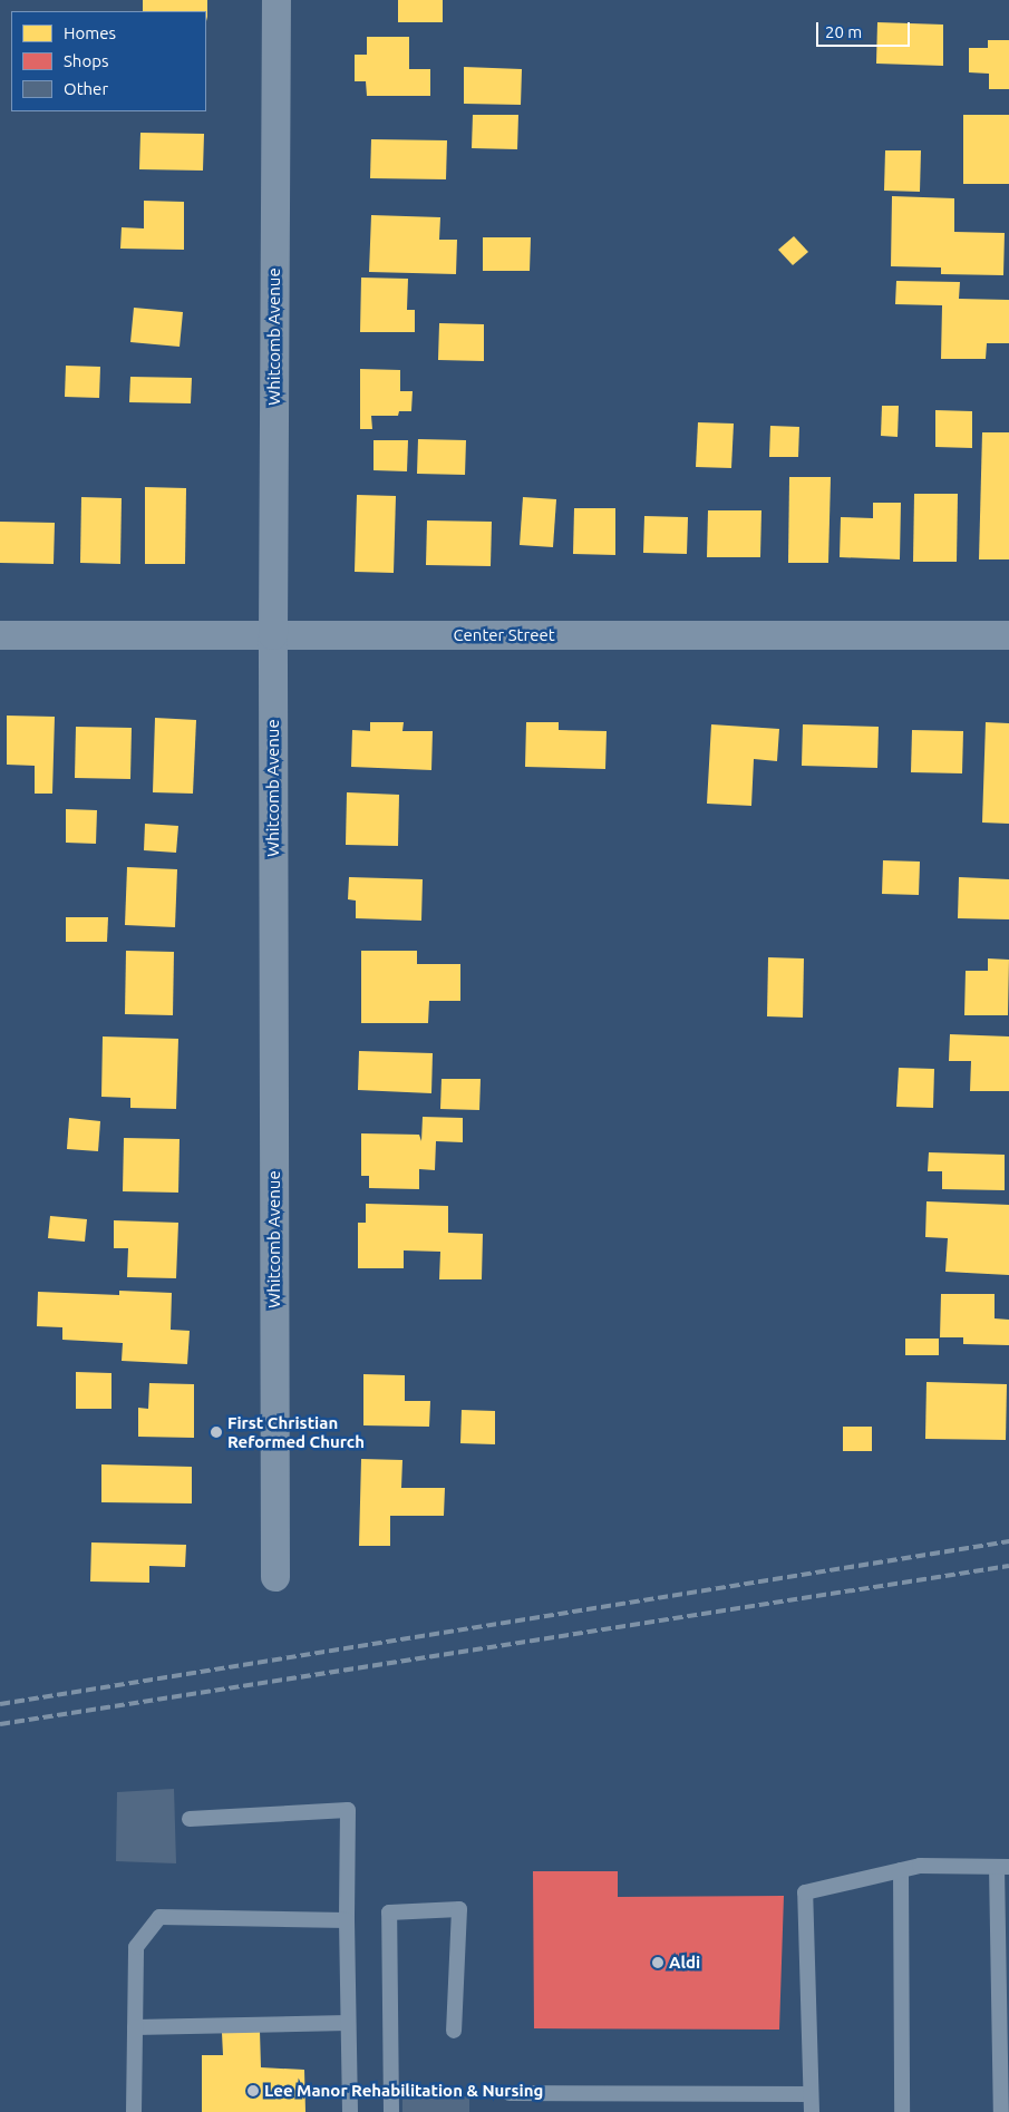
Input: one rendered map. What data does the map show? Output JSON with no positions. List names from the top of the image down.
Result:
{
  "streets": {
    "street": ["Whitcomb Avenue", "Center Street"]
  },
  "crossings": [
    ["Whitcomb Avenue", "Center Street"]
  ],
  "places": ["First Christian Reformed Church", "Aldi", "Lee Manor Rehabilitation & Nursing"],
  "legend": ["Homes", "Shops", "Other"],
  "scale_bar": "20 m"
}
